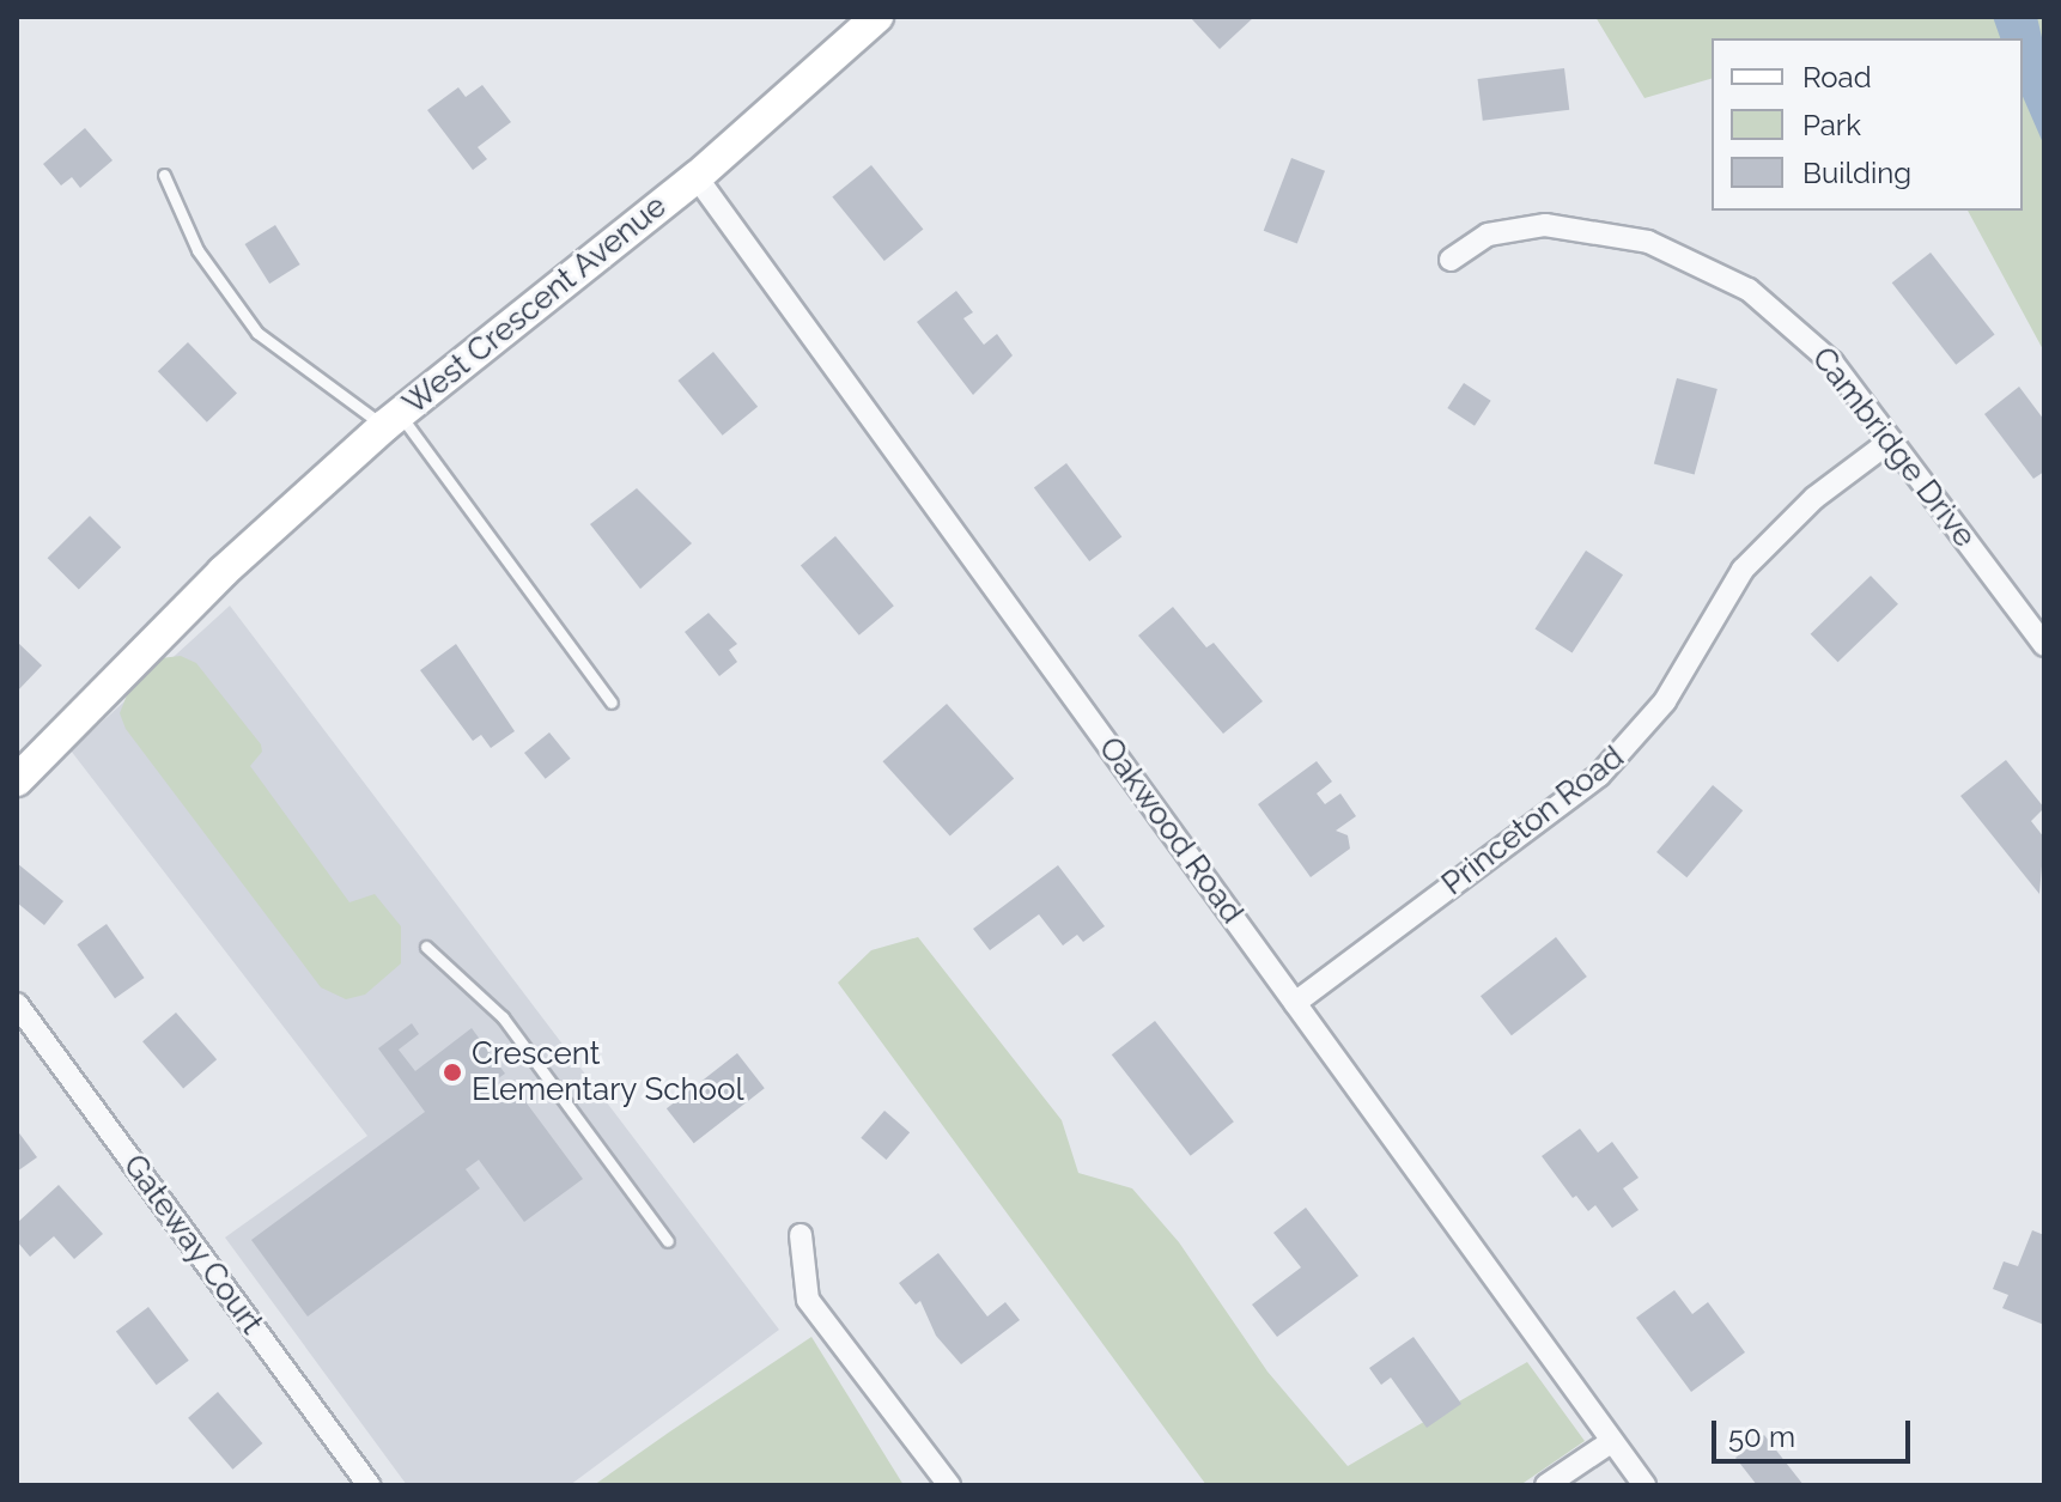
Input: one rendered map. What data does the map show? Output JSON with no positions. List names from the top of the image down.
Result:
{
  "streets": {
    "main road": ["West Crescent Avenue"],
    "street": [
      "Cambridge Drive",
      "Princeton Road",
      "Oakwood Road",
      "Gateway Court"
    ]
  },
  "crossings": [
    ["West Crescent Avenue", "Oakwood Road"],
    ["Cambridge Drive", "Princeton Road"],
    ["Princeton Road", "Oakwood Road"]
  ],
  "places": ["Crescent Elementary School"],
  "legend": ["Road", "Park", "Building"],
  "scale_bar": "50 m"
}
